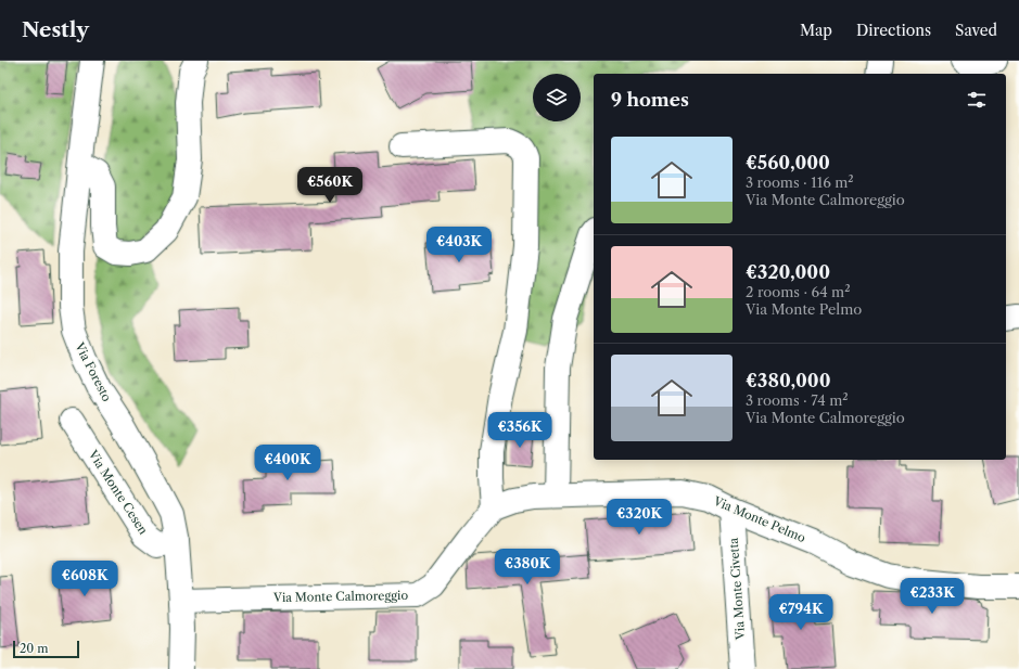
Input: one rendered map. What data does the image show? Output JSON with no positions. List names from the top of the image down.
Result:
{
  "streets": {
    "street": [
      "Via Foresto",
      "Via Monte Cesen",
      "Via Monte Pelmo",
      "Via Monte Civetta",
      "Via Monte Calmoreggio"
    ]
  },
  "crossings": [
    ["Via Foresto", "Via Monte Cesen"],
    ["Via Foresto", "Via Monte Calmoreggio"],
    ["Via Monte Pelmo", "Via Monte Civetta"],
    ["Via Monte Pelmo", "Via Monte Calmoreggio"]
  ],
  "scale_bar": "20 m",
  "page": {
    "header": "Nestly",
    "nav": ["Map", "Directions", "Saved"],
    "heading": "9 homes",
    "list": [
      {
        "name": "€560,000",
        "note": "3 rooms · 116 m² · Via Monte Calmoreggio"
      },
      {
        "name": "€320,000",
        "note": "2 rooms · 64 m² · Via Monte Pelmo"
      },
      {
        "name": "€380,000",
        "note": "3 rooms · 74 m² · Via Monte Calmoreggio"
      }
    ],
    "price": [
      "€560K",
      "€403K",
      "€356K",
      "€400K",
      "€320K",
      "€380K",
      "€608K",
      "€233K",
      "€794K"
    ],
    "scale": "20 m"
  }
}
